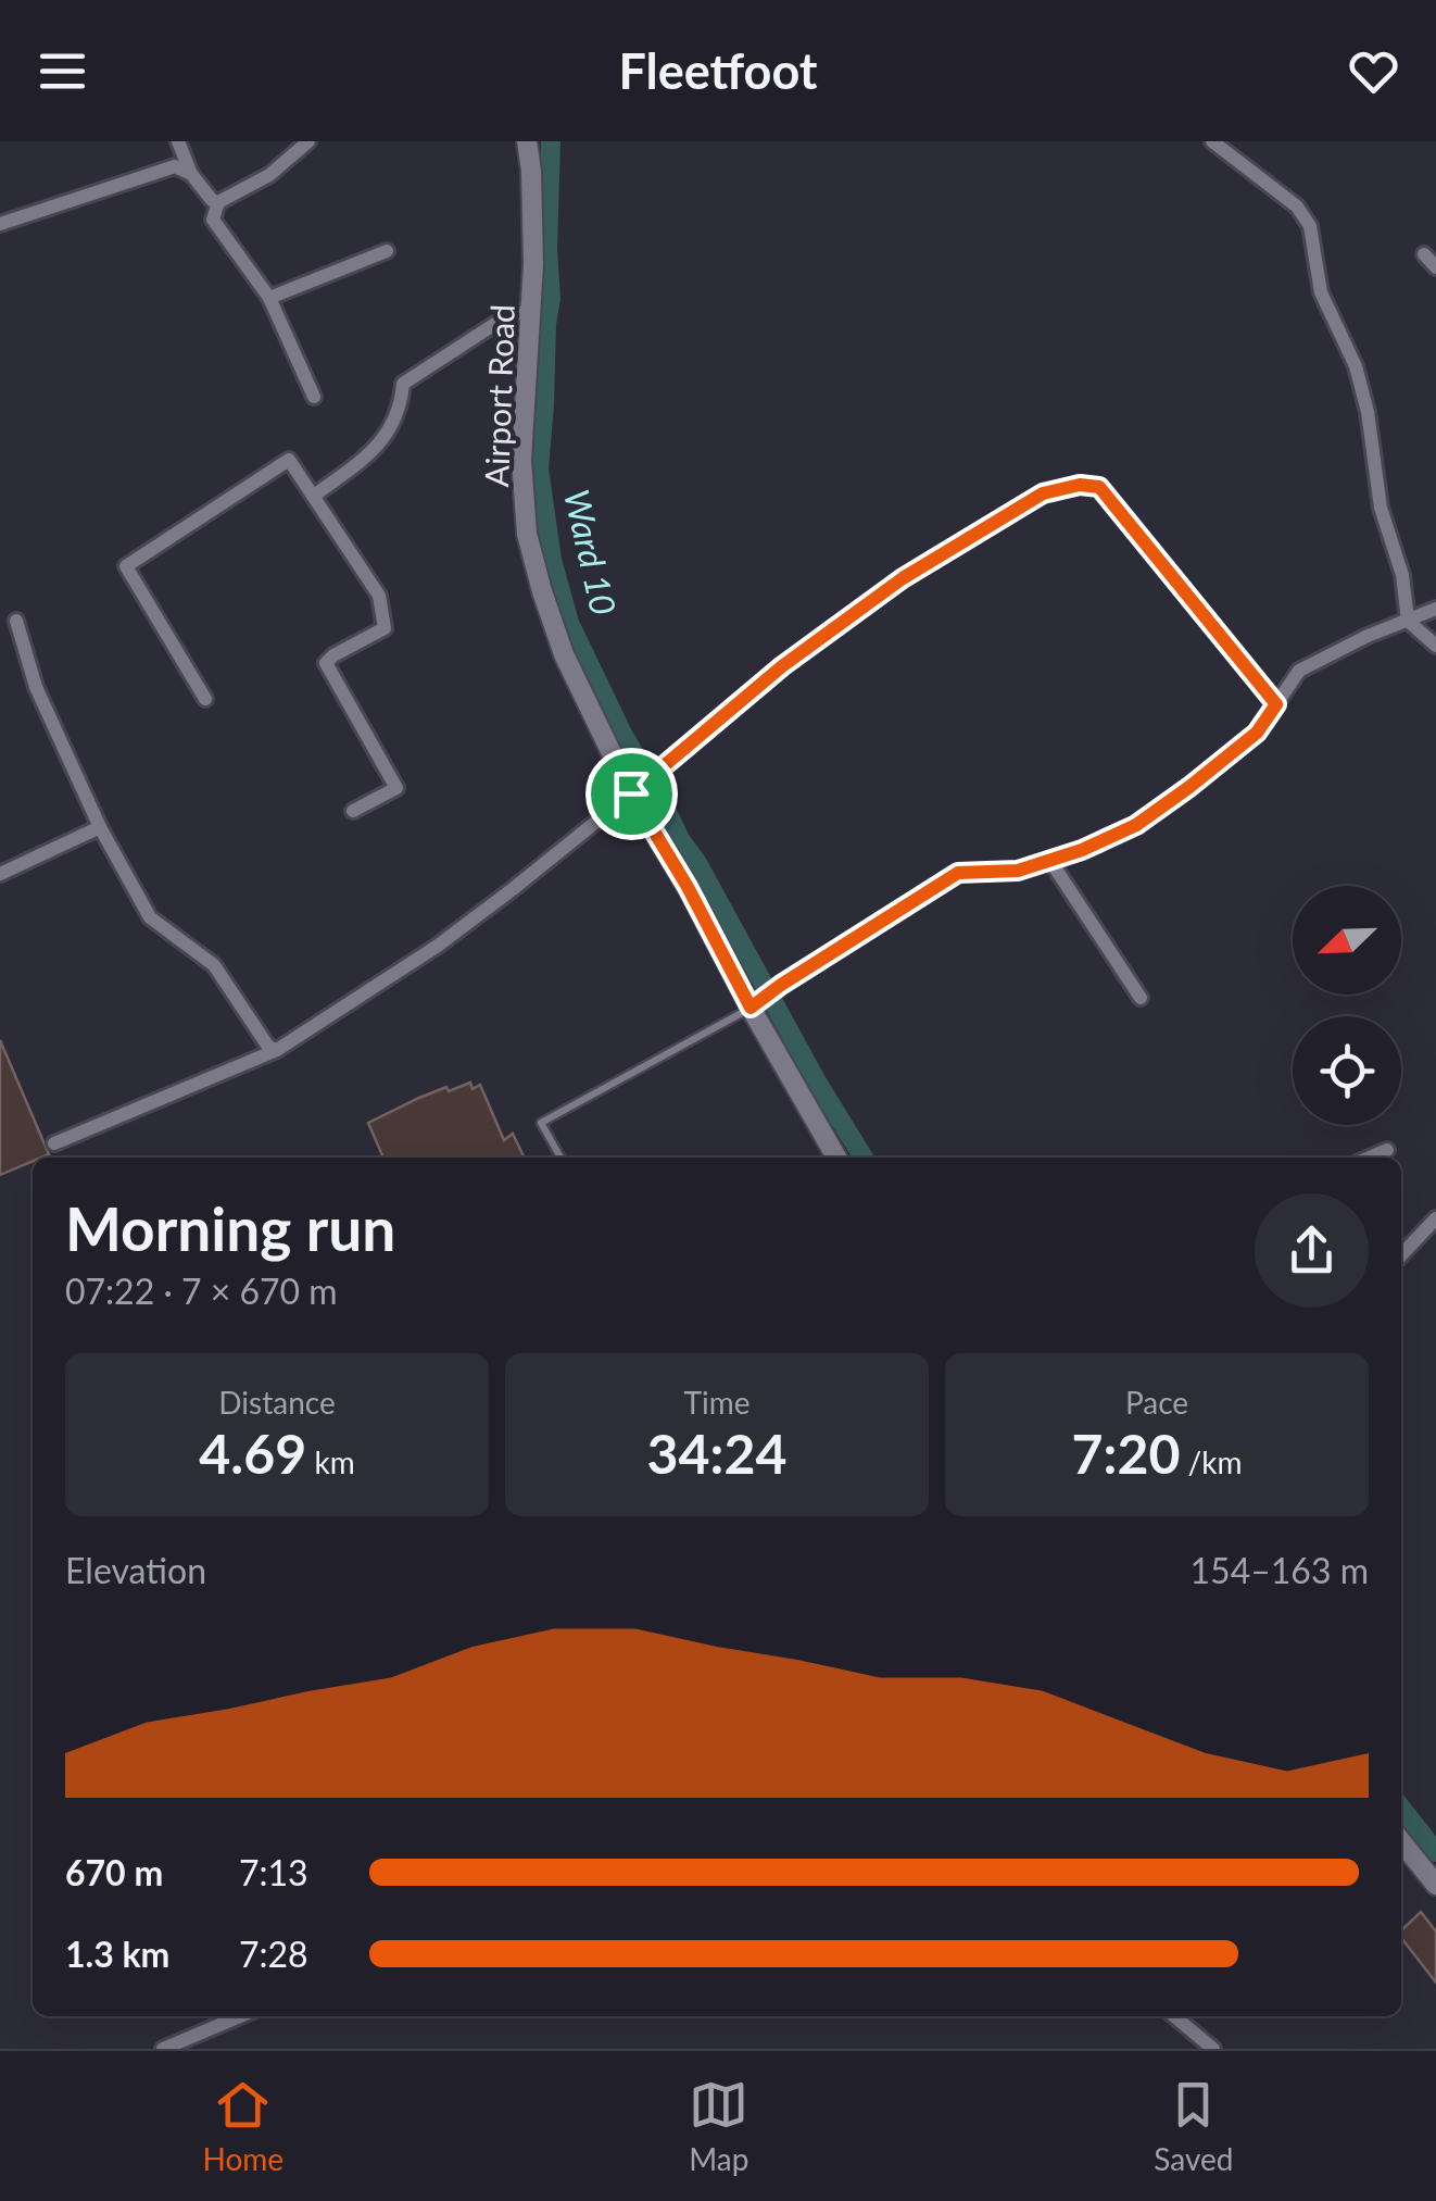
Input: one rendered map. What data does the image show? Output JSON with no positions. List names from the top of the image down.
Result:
{
  "streets": {
    "main road": ["Airport Road"]
  },
  "water": ["Ward 10"],
  "north": "bottom left",
  "page": {
    "header": "Fleetfoot",
    "heading": ["Morning run", "07:22 · 7 × 670 m"],
    "stats": [
      ["Distance", "4.69 km"],
      ["Time", "34:24"],
      ["Pace", "7:20 /km"]
    ],
    "chart": ["Elevation", "154–163 m"],
    "list": [
      {
        "name": "670 m",
        "note": "7:13"
      },
      {
        "name": "1.3 km",
        "note": "7:28"
      }
    ],
    "tabs": ["Home", "Map", "Saved"]
  }
}
